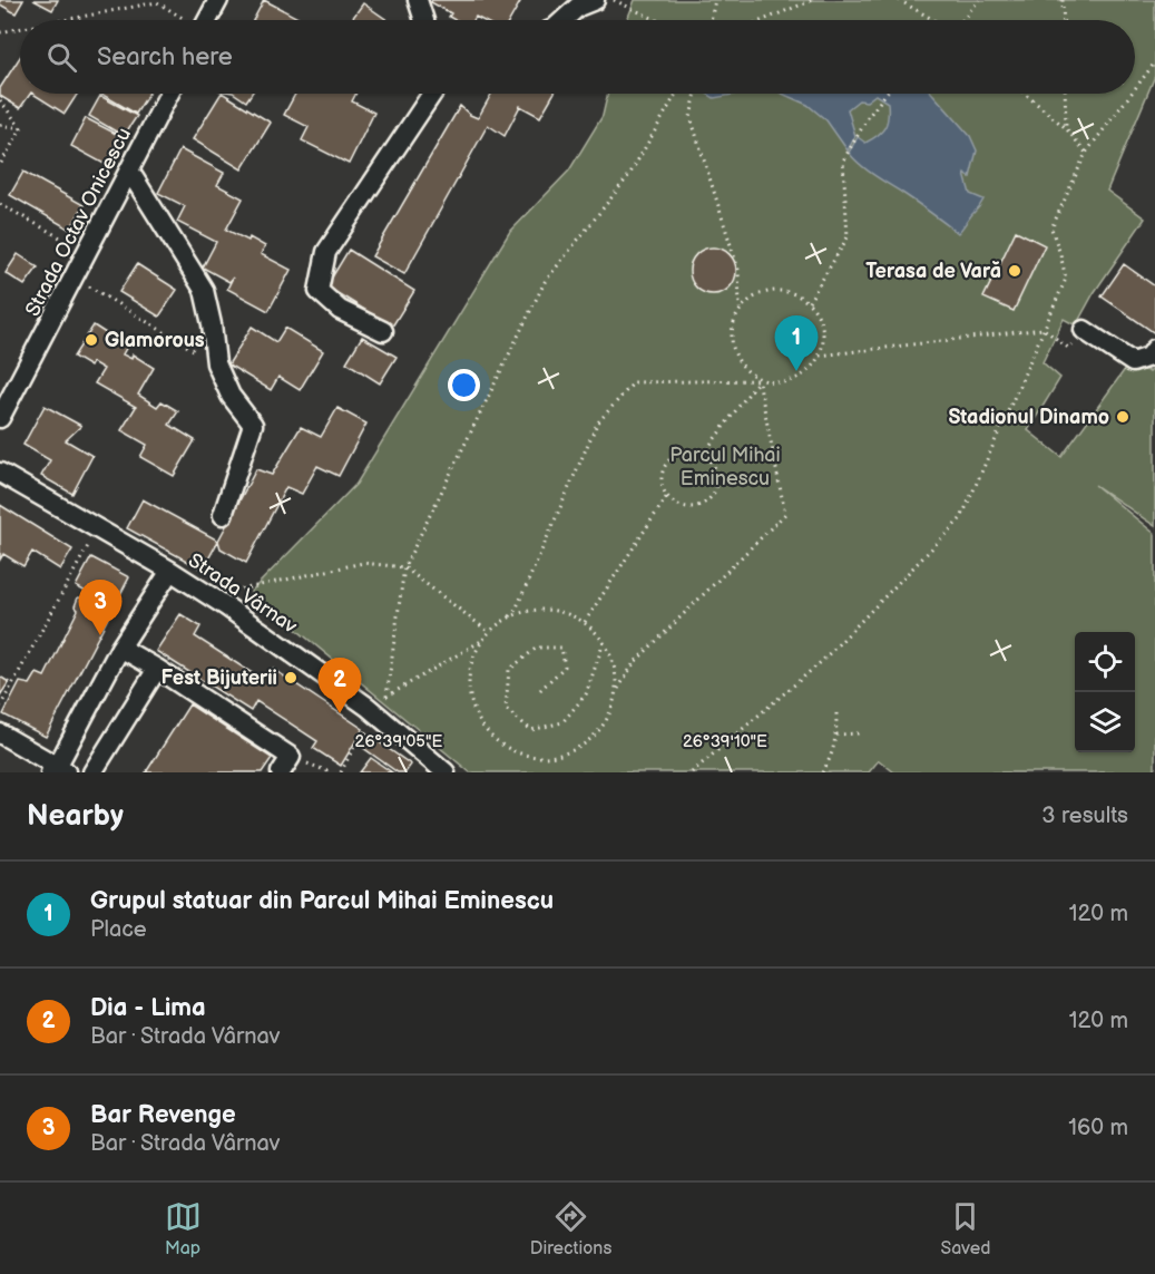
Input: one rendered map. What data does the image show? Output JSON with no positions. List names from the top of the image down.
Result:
{
  "streets": {
    "street": ["Strada Octav Onicescu", "Strada Vârnav"]
  },
  "parks": ["Parcul Mihai Eminescu"],
  "places": [
    "Terasa de Vară",
    "Glamorous",
    "Stadionul Dinamo",
    "Fest Bijuterii"
  ],
  "page": {
    "search": "Search here",
    "pins": ["1", "3", "2"],
    "heading": ["Nearby", "3 results"],
    "list": [
      {
        "mark": "1",
        "name": "Grupul statuar din Parcul Mihai Eminescu",
        "note": "Place",
        "value": "120 m"
      },
      {
        "mark": "2",
        "name": "Dia - Lima",
        "note": "Bar · Strada Vârnav",
        "value": "120 m"
      },
      {
        "mark": "3",
        "name": "Bar Revenge",
        "note": "Bar · Strada Vârnav",
        "value": "160 m"
      }
    ],
    "nav": ["Map", "Directions", "Saved"]
  },
  "coordinates": ["26°39'05\"E", "26°39'10\"E"]
}
